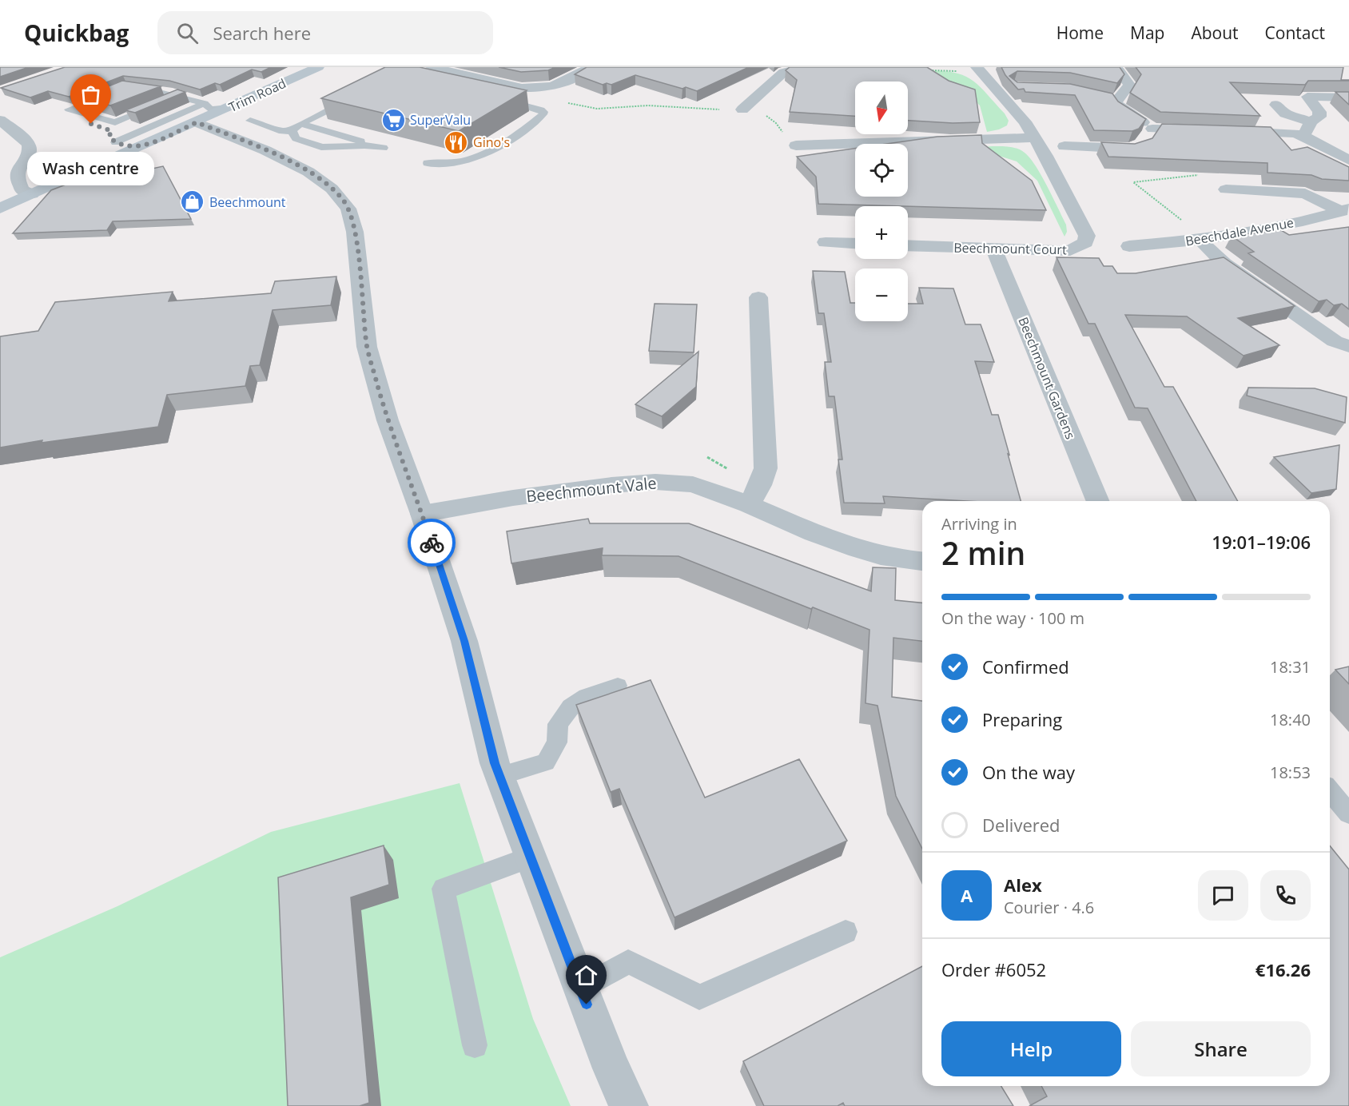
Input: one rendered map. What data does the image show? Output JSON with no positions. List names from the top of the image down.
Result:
{
  "streets": {
    "main road": ["Trim Road"],
    "street": [
      "Beechdale Avenue",
      "Beechmount Court",
      "Beechmount Gardens",
      "Beechmount Vale"
    ]
  },
  "crossings": [
    ["Beechmount Court", "Beechmount Gardens"]
  ],
  "places": {
    "supermarket": ["SuperValu"],
    "other": ["Wash centre"],
    "restaurant": ["Gino's"],
    "shop": ["Beechmount"]
  },
  "north": "bottom",
  "page": {
    "header": "Quickbag",
    "search": "Search here",
    "nav": [
      "Home",
      "Map",
      "About",
      "Contact"
    ],
    "map_buttons": ["+", "−"],
    "bubble": "Wash centre",
    "heading": ["2 min", "Arriving in", "19:01–19:06"],
    "panel": [
      "Alex",
      "Courier · 4.6",
      "Order #6052",
      "€16.26"
    ],
    "bar": "On the way · 100 m",
    "list": [
      ["Confirmed", "18:31"],
      ["Preparing", "18:40"],
      ["On the way", "18:53"],
      "Delivered"
    ],
    "round": "A",
    "buttons": ["Help", "Share"]
  }
}
